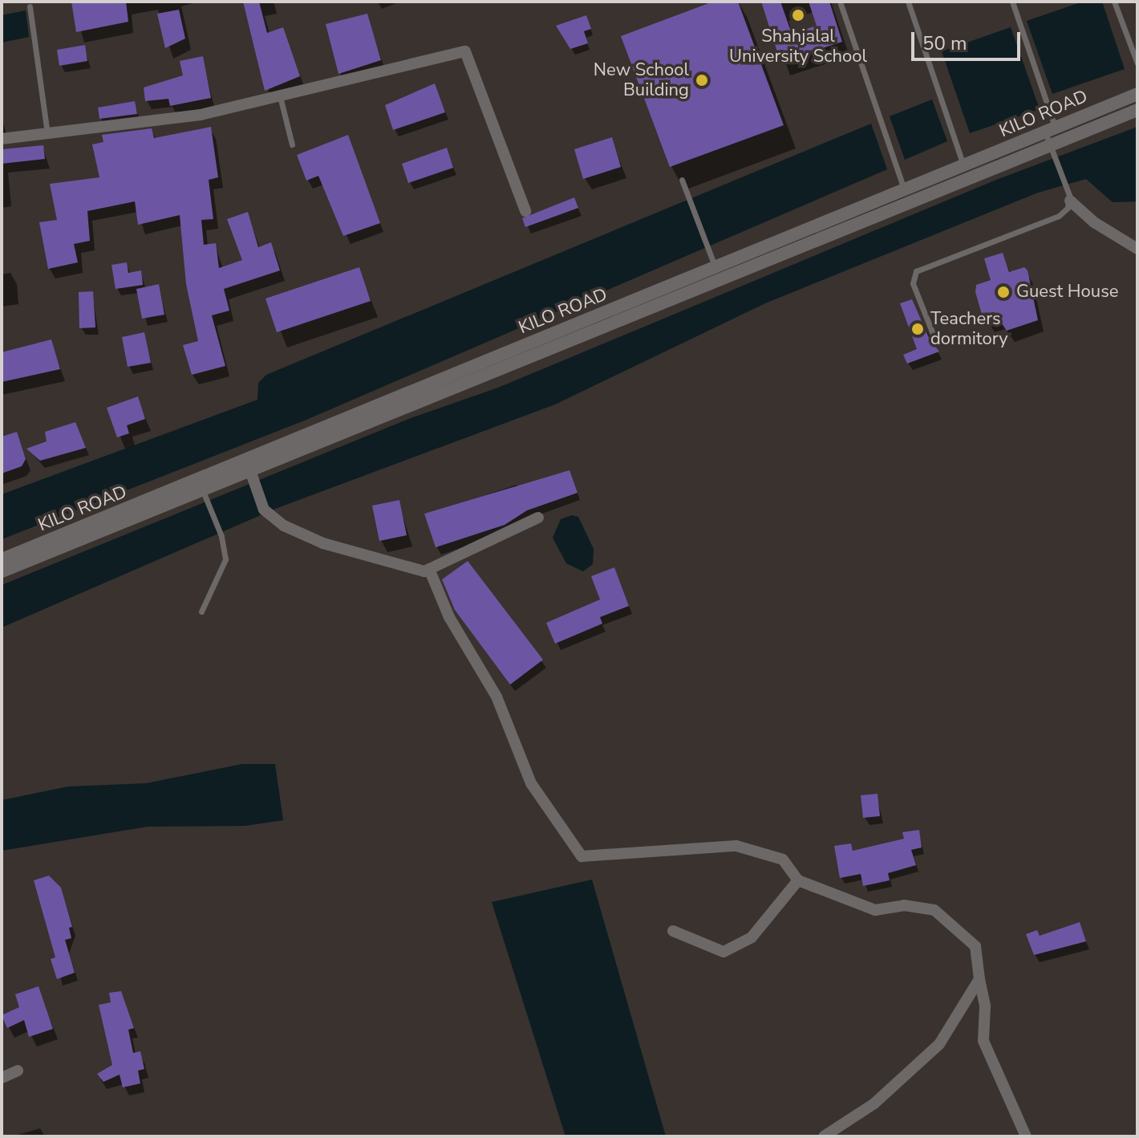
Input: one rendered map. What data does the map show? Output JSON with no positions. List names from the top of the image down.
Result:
{
  "streets": {
    "street": ["KILO ROAD"]
  },
  "places": [
    "Shahjalal University School",
    "New School Building",
    "Guest House",
    "Teachers dormitory"
  ],
  "scale_bar": "50 m"
}
